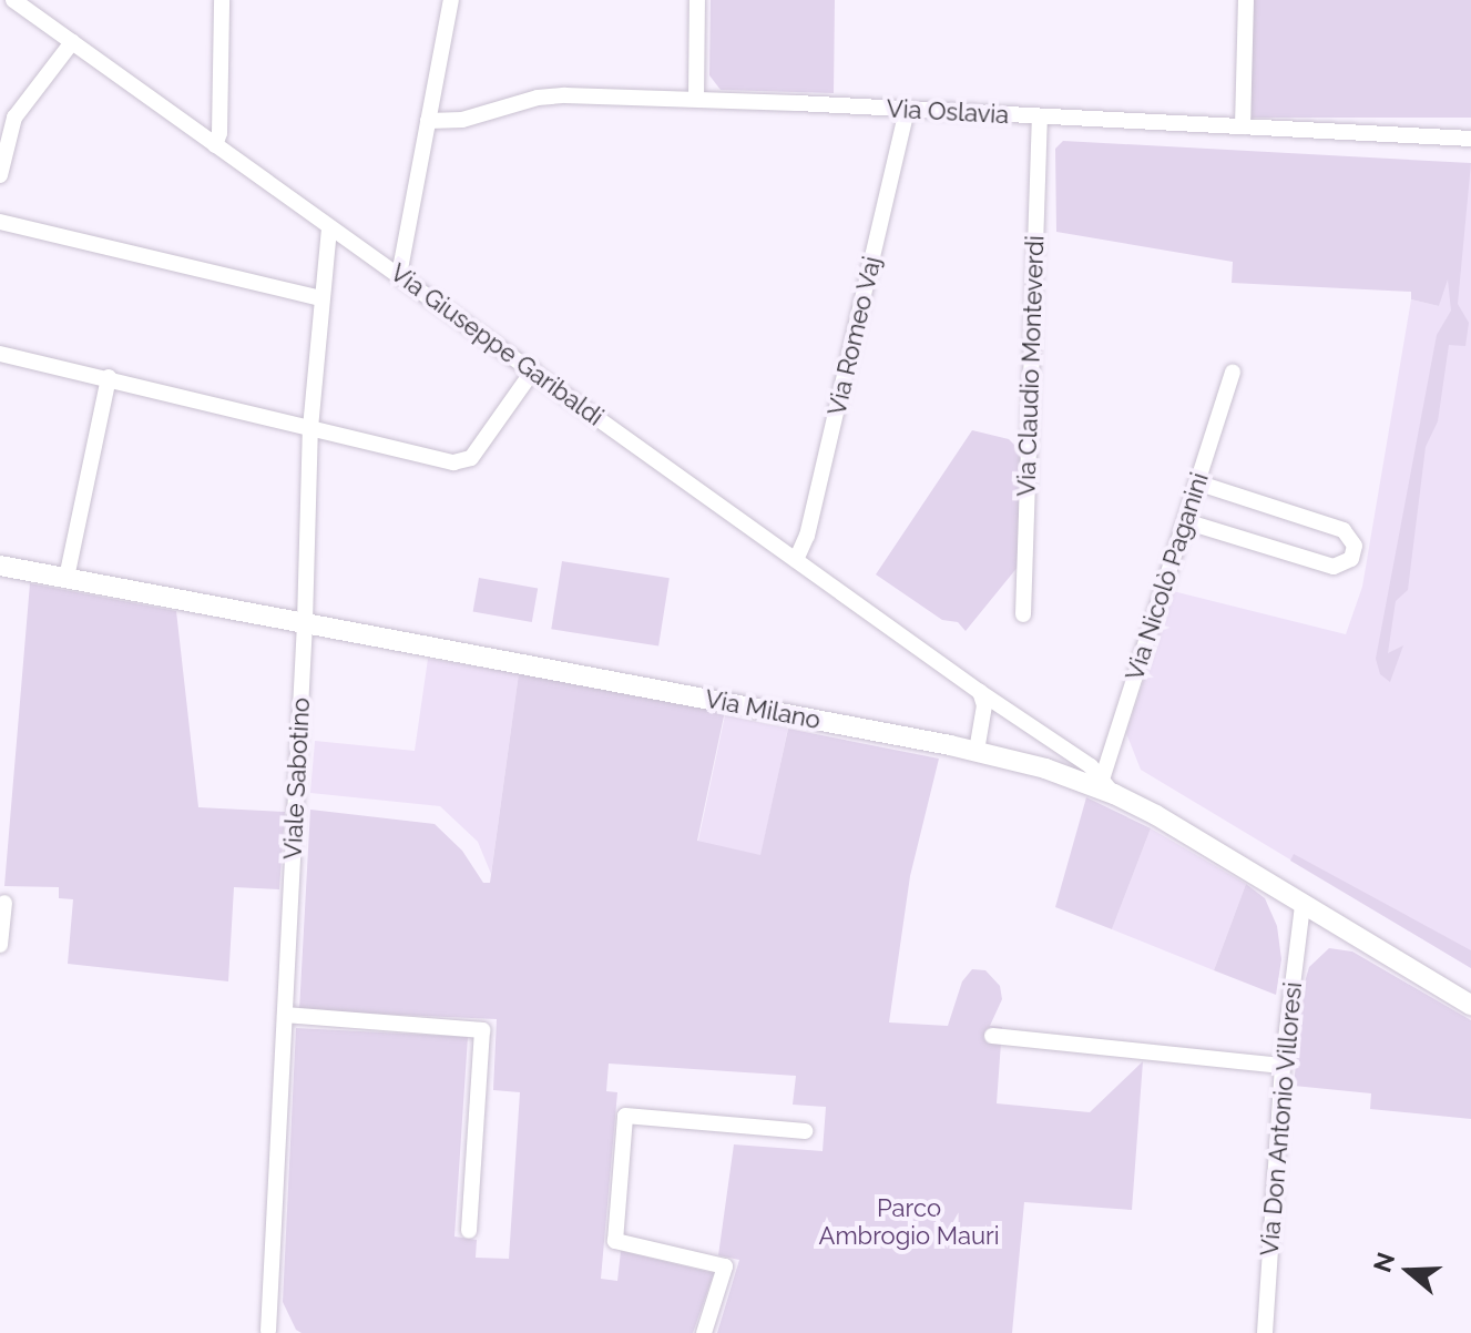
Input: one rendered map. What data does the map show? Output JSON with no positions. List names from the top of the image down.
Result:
{
  "streets": {
    "main road": ["Via Milano"],
    "street": [
      "Via Oslavia",
      "Via Romeo Vaj",
      "Via Giuseppe Garibaldi",
      "Via Claudio Monteverdi",
      "Via Nicolò Paganini",
      "Viale Sabotino",
      "Via Don Antonio Villoresi"
    ]
  },
  "crossings": [
    ["Via Oslavia", "Via Romeo Vaj"],
    ["Via Oslavia", "Via Claudio Monteverdi"],
    ["Via Romeo Vaj", "Via Giuseppe Garibaldi"],
    ["Via Giuseppe Garibaldi", "Via Nicolò Paganini"],
    ["Via Giuseppe Garibaldi", "Via Milano"],
    ["Via Giuseppe Garibaldi", "Viale Sabotino"],
    ["Via Nicolò Paganini", "Via Milano"],
    ["Via Milano", "Viale Sabotino"],
    ["Via Milano", "Via Don Antonio Villoresi"]
  ],
  "parks": ["Parco Ambrogio Mauri"],
  "north": "left"
}
